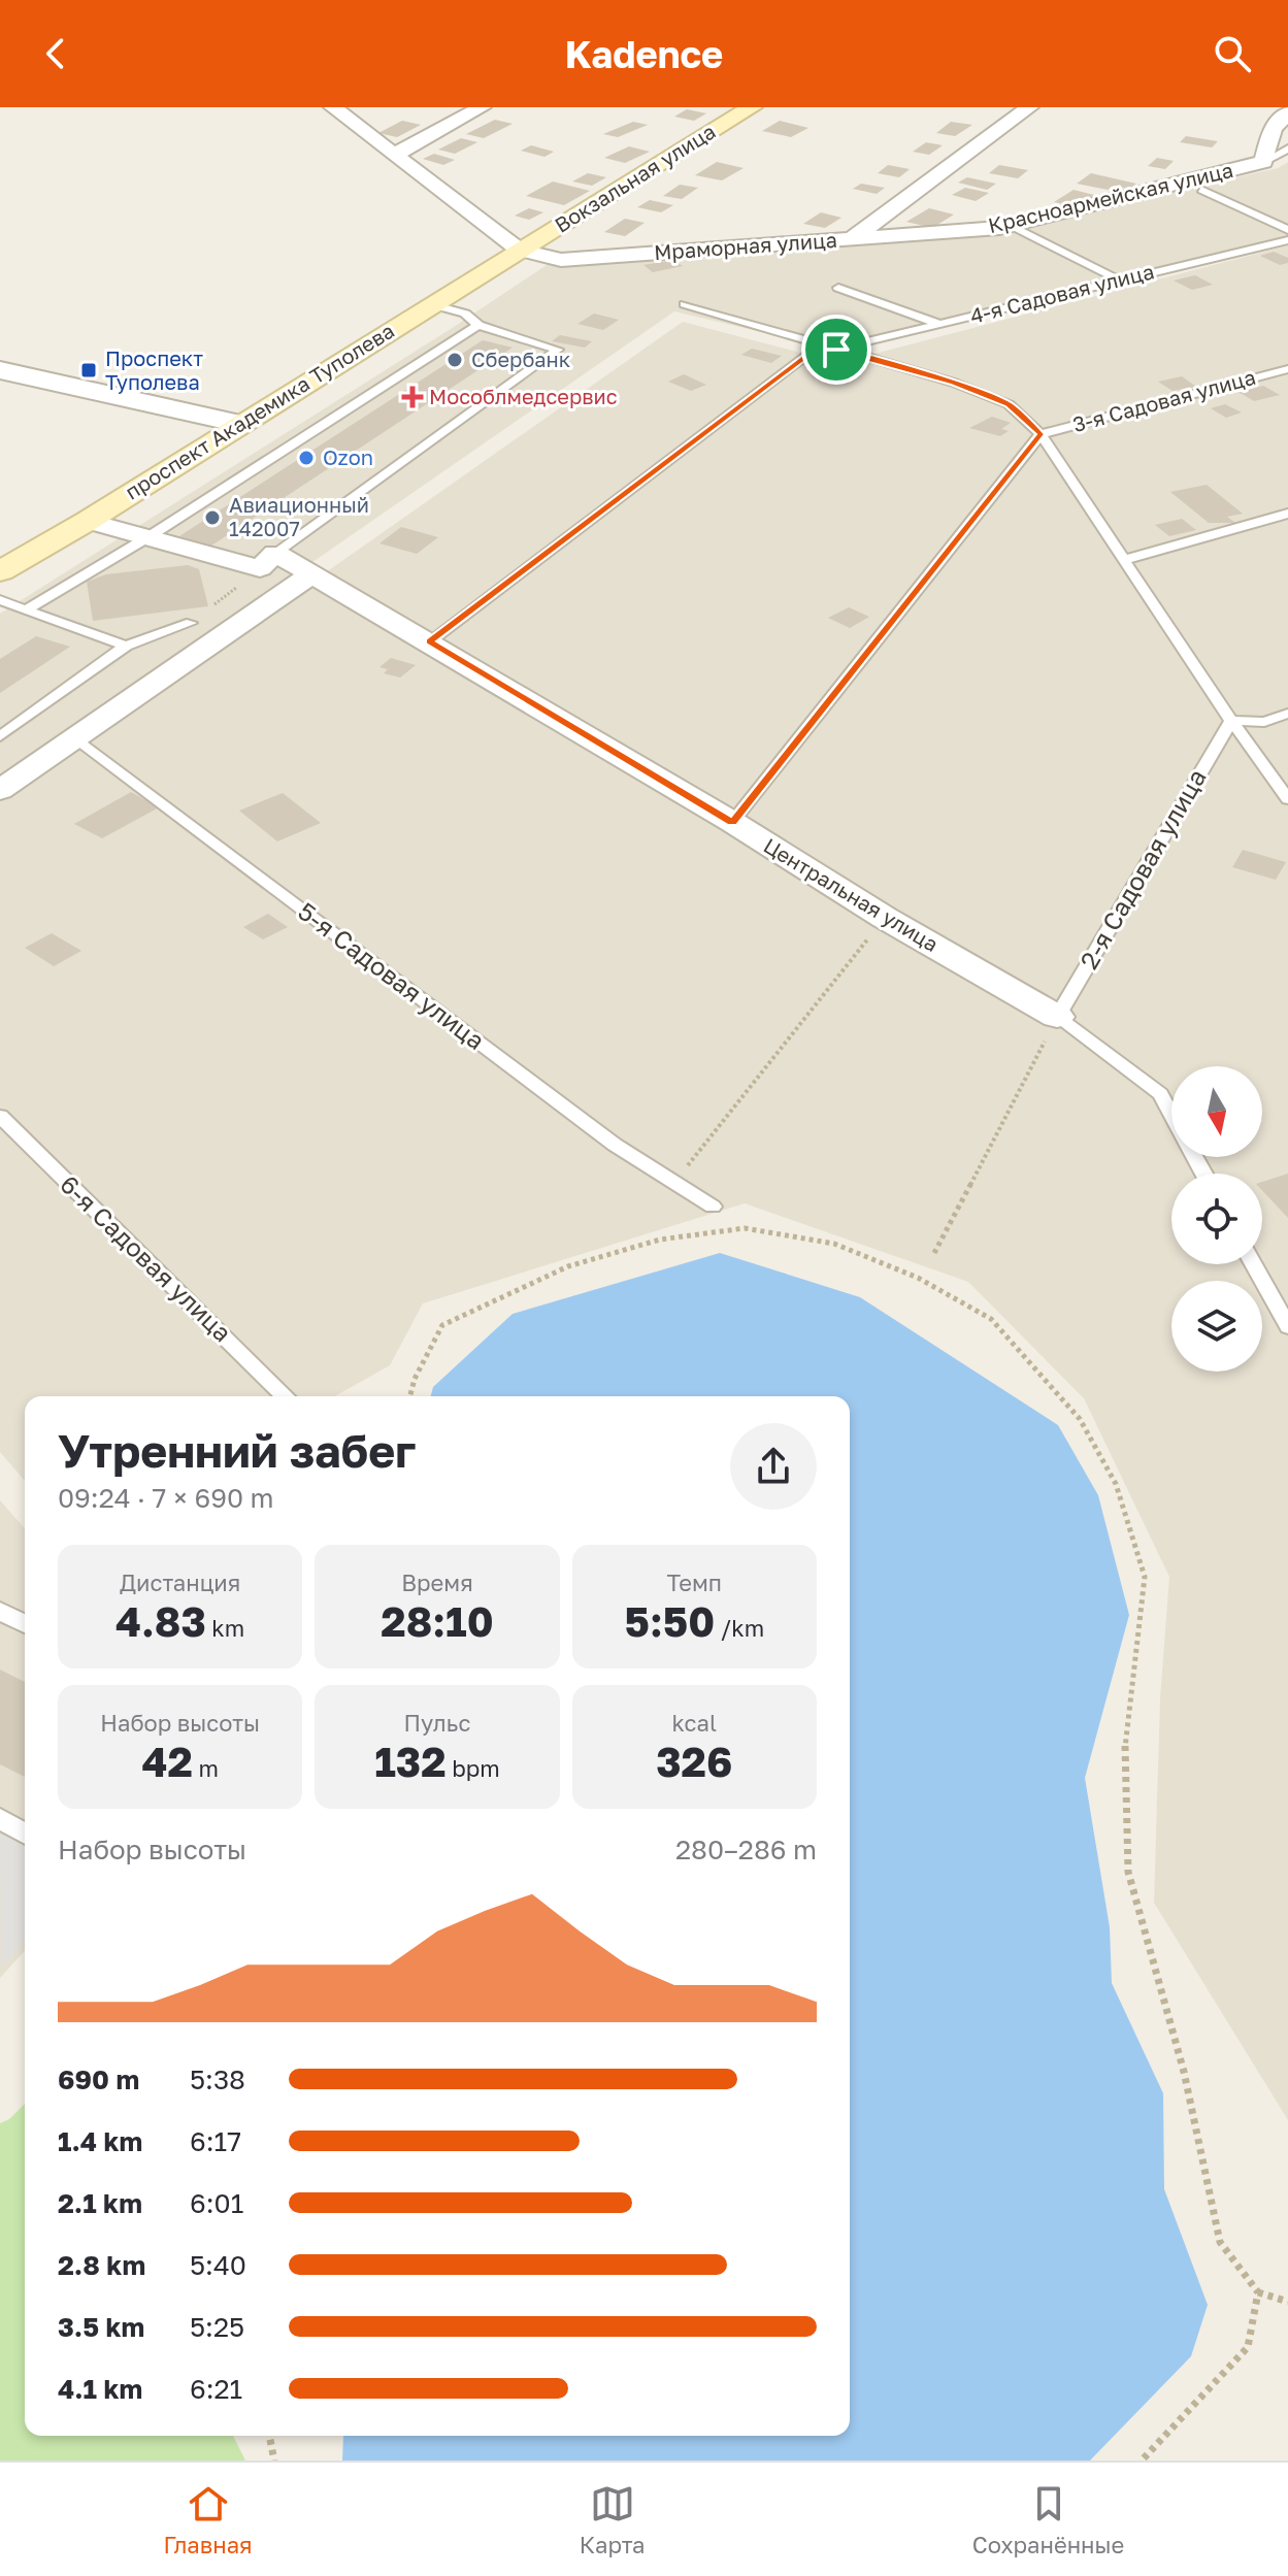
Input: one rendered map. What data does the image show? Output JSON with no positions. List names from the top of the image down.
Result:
{
  "streets": {
    "main road": ["Вокзальная улица", "проспект Академика Туполева"],
    "street": ["Красноармейская улица", "Мраморная улица", "Центральная улица"],
    "lane": [
      "4-я Садовая улица",
      "3-я Садовая улица",
      "2-я Садовая улица",
      "5-я Садовая улица",
      "6-я Садовая улица"
    ]
  },
  "crossings": [
    ["Вокзальная улица", "Мраморная улица"],
    ["Вокзальная улица", "проспект Академика Туполева"],
    ["Красноармейская улица", "Мраморная улица"],
    ["Мраморная улица", "проспект Академика Туполева"],
    ["3-я Садовая улица", "Центральная улица"],
    ["проспект Академика Туполева", "Центральная улица"],
    ["2-я Садовая улица", "Центральная улица"]
  ],
  "places": {
    "other": ["Сбербанк", "Ozon", "Авиационный 142007"],
    "transit": ["Проспект Туполева"],
    "health": ["Мособлмедсервис"]
  },
  "north": "bottom",
  "page": {
    "header": "Kadence",
    "heading": ["Утренний забег", "09:24 · 7 × 690 m"],
    "stats": [
      ["Дистанция", "4.83 km"],
      ["Время", "28:10"],
      ["Темп", "5:50 /km"],
      ["Набор высоты", "42 m"],
      ["Пульс", "132 bpm"],
      ["kcal", "326"]
    ],
    "chart": ["Набор высоты", "280–286 m"],
    "list": [
      {
        "name": "690 m",
        "note": "5:38"
      },
      {
        "name": "1.4 km",
        "note": "6:17"
      },
      {
        "name": "2.1 km",
        "note": "6:01"
      },
      {
        "name": "2.8 km",
        "note": "5:40"
      },
      {
        "name": "3.5 km",
        "note": "5:25"
      },
      {
        "name": "4.1 km",
        "note": "6:21"
      }
    ],
    "tabs": ["Главная", "Карта", "Сохранённые"]
  }
}
